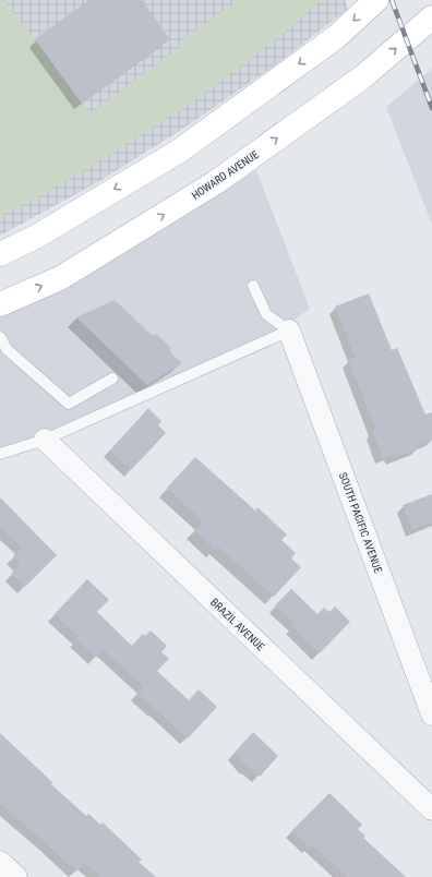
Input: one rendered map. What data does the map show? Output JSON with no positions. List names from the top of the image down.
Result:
{
  "streets": {
    "main road": ["HOWARD AVENUE"],
    "street": ["SOUTH PACIFIC AVENUE", "BRAZIL AVENUE"]
  }
}
